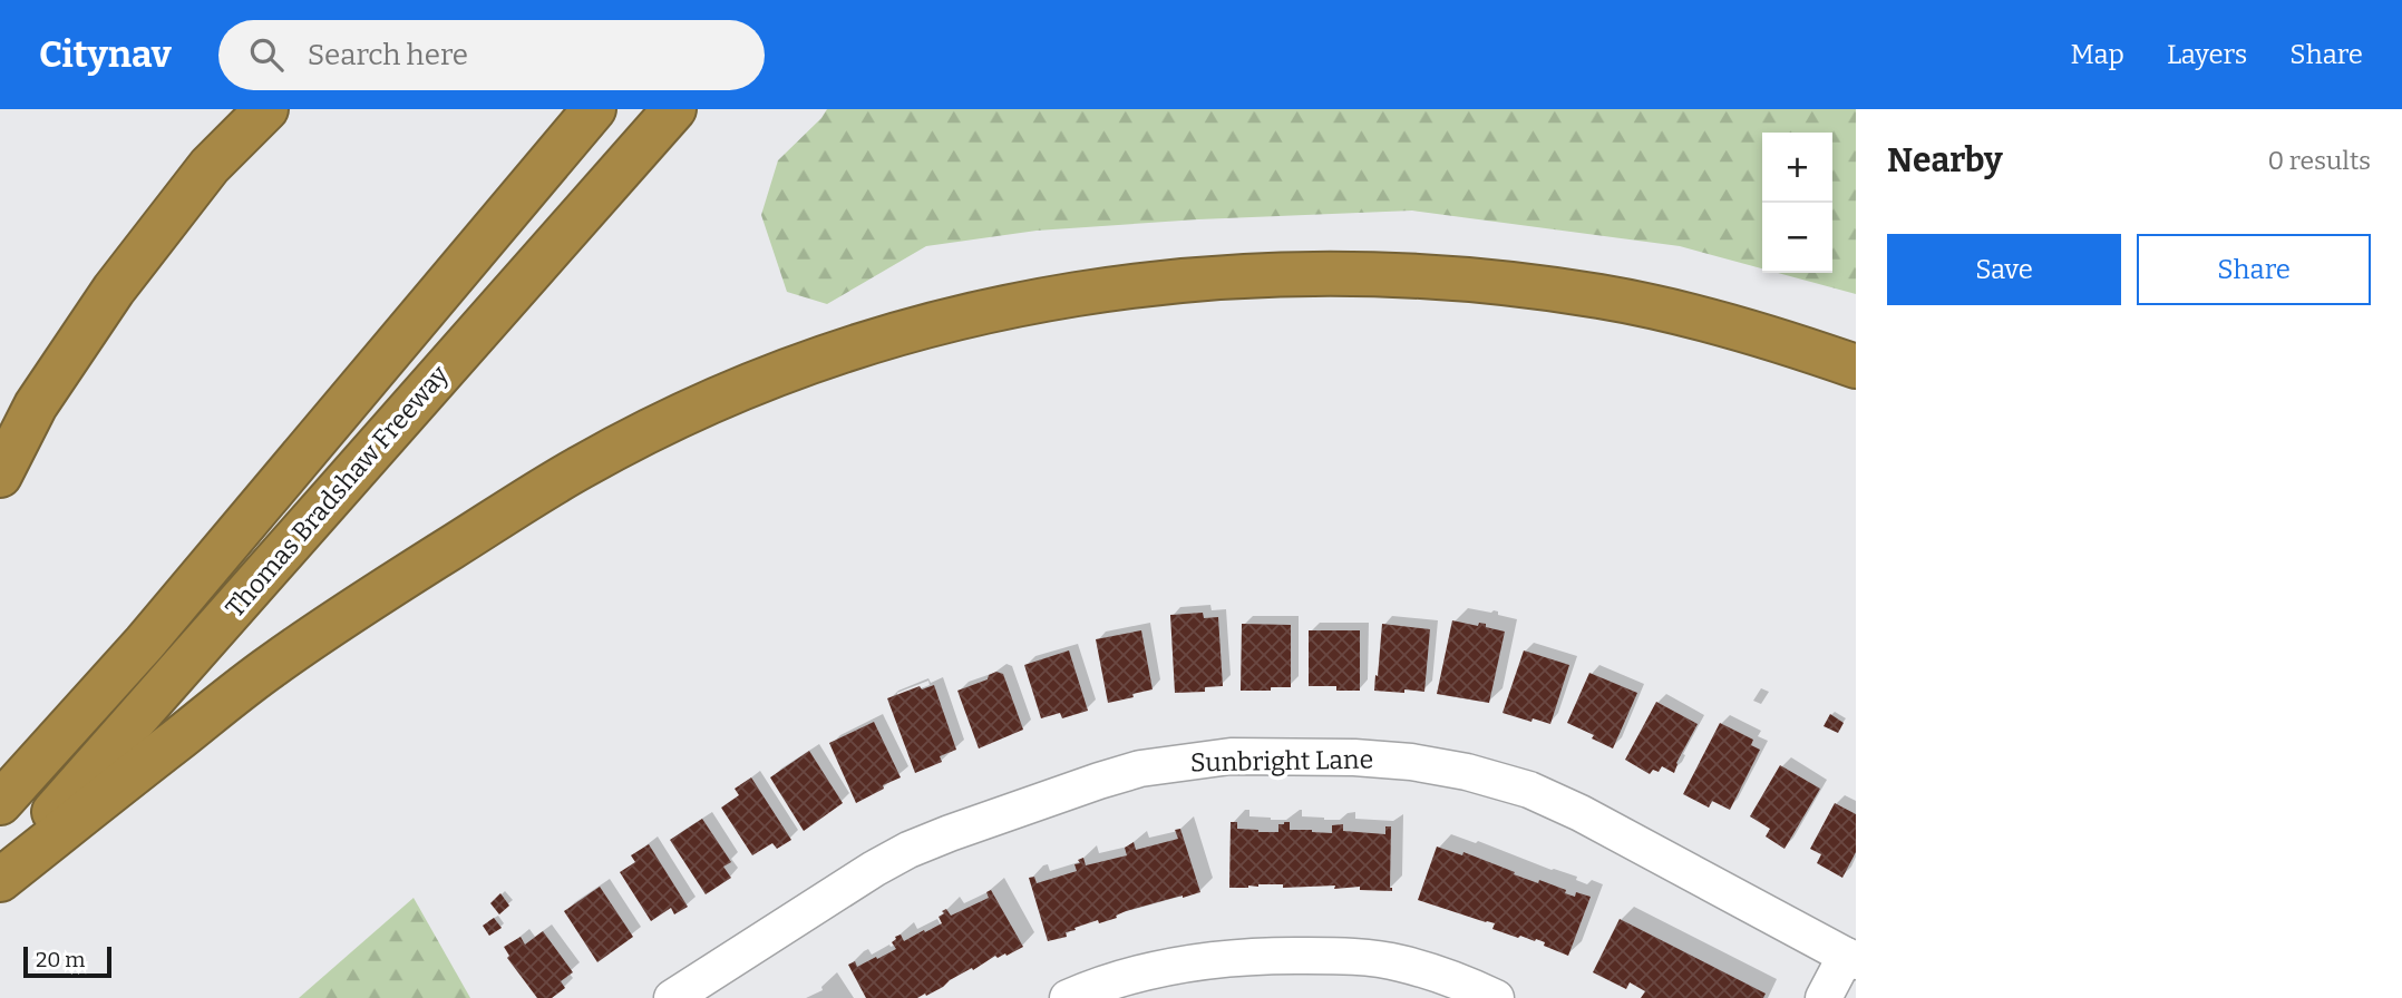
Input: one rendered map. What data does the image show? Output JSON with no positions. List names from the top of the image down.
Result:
{
  "streets": {
    "highway": ["Thomas Bradshaw Freeway"],
    "street": ["Sunbright Lane"]
  },
  "scale_bar": "20 m",
  "page": {
    "header": "Citynav",
    "search": "Search here",
    "nav": ["Map", "Layers", "Share"],
    "heading": ["Nearby", "0 results"],
    "map_buttons": ["+", "−"],
    "buttons": ["Save", "Share"],
    "scale": "20 m"
  }
}
